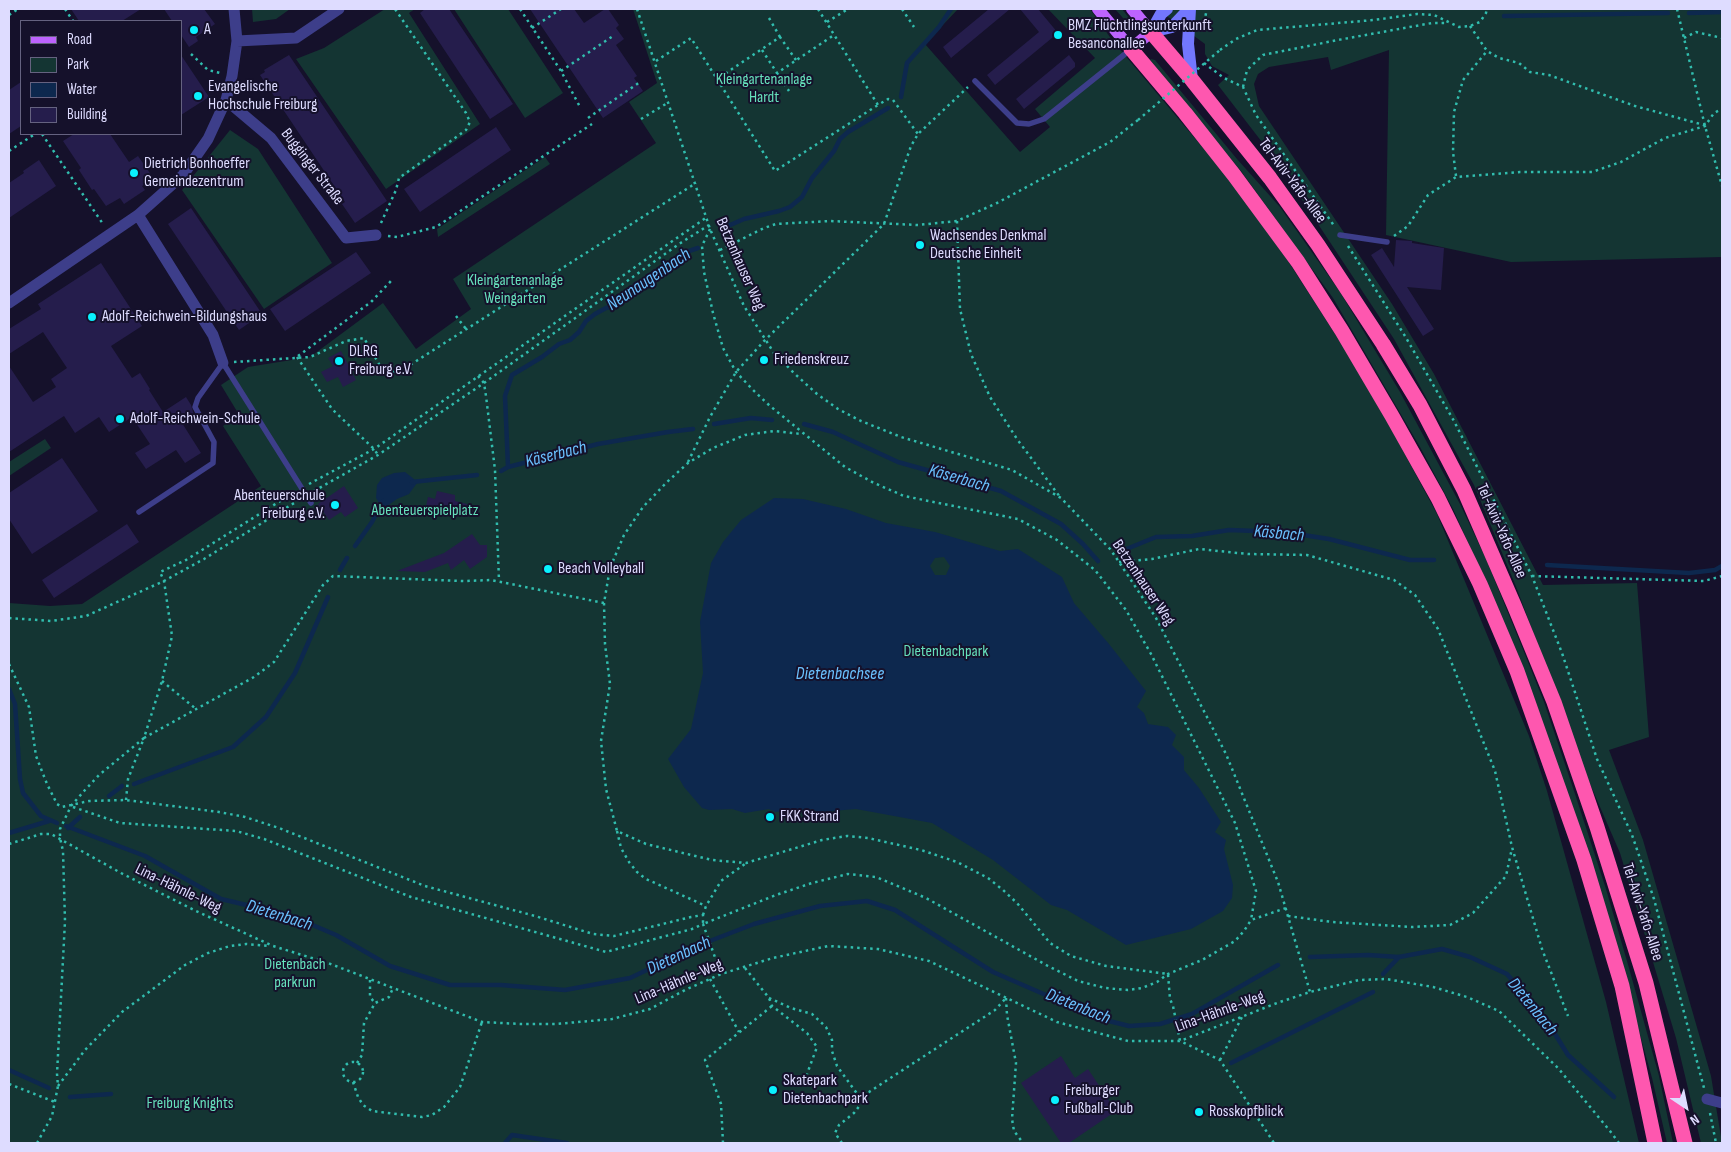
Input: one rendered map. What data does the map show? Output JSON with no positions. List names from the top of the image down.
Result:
{
  "streets": {
    "highway": ["Tel-Aviv-Yafo-Allee"],
    "street": ["Bugginger Straße"],
    "path": ["Betzenhauser Weg", "Lina-Hähnle-Weg"]
  },
  "crossings": [
    ["Betzenhauser Weg", "Lina-Hähnle-Weg"]
  ],
  "water": [
    "Neunaugenbach",
    "Käserbach",
    "Käsbach",
    "Dietenbachsee",
    "Dietenbach"
  ],
  "parks": [
    "Kleingartenanlage Hardt",
    "Kleingartenanlage Weingarten",
    "Abenteuerspielplatz",
    "Dietenbachpark",
    "Dietenbach parkrun",
    "Freiburg Knights"
  ],
  "places": [
    "A",
    "BMZ Flüchtlingsunterkunft Besanconallee",
    "Evangelische Hochschule Freiburg",
    "Dietrich Bonhoeffer Gemeindezentrum",
    "Wachsendes Denkmal Deutsche Einheit",
    "Adolf-Reichwein-Bildungshaus",
    "Friedenskreuz",
    "DLRG Freiburg e.V.",
    "Adolf-Reichwein-Schule",
    "Abenteuerschule Freiburg e.V.",
    "Beach Volleyball",
    "FKK Strand",
    "Skatepark Dietenbachpark",
    "Freiburger Fußball-Club",
    "Rosskopfblick"
  ],
  "legend": [
    "Road",
    "Park",
    "Water",
    "Building"
  ],
  "north": "bottom right"
}
